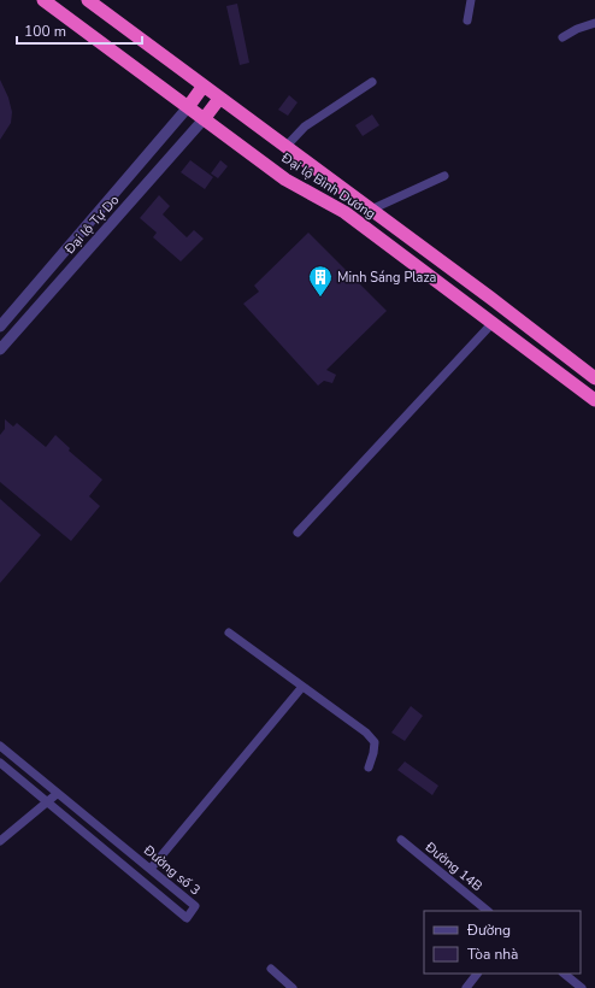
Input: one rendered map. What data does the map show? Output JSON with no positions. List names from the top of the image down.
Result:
{
  "streets": {
    "highway": ["Đại lộ Bình Dương"],
    "street": ["Đại lộ Tự Do", "Đường 14B", "Đường số 3"]
  },
  "crossings": [
    ["Đại lộ Bình Dương", "Đại lộ Tự Do"]
  ],
  "places": {
    "building": ["Minh Sáng Plaza"]
  },
  "legend": ["Đường", "Tòa nhà"],
  "scale_bar": "100 m"
}
